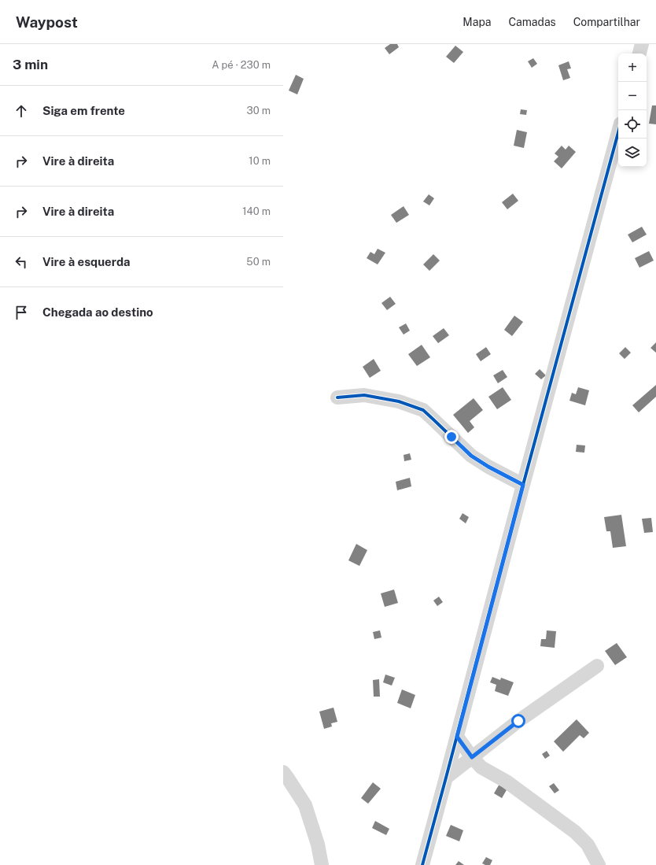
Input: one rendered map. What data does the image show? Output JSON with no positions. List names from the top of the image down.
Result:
{
  "page": {
    "header": "Waypost",
    "nav": ["Mapa", "Camadas", "Compartilhar"],
    "heading": ["3 min", "A pé · 230 m"],
    "map_buttons": ["+", "−"],
    "list": [
      ["Siga em frente", "30 m"],
      ["Vire à direita", "10 m"],
      ["Vire à direita", "140 m"],
      ["Vire à esquerda", "50 m"],
      "Chegada ao destino"
    ]
  }
}
